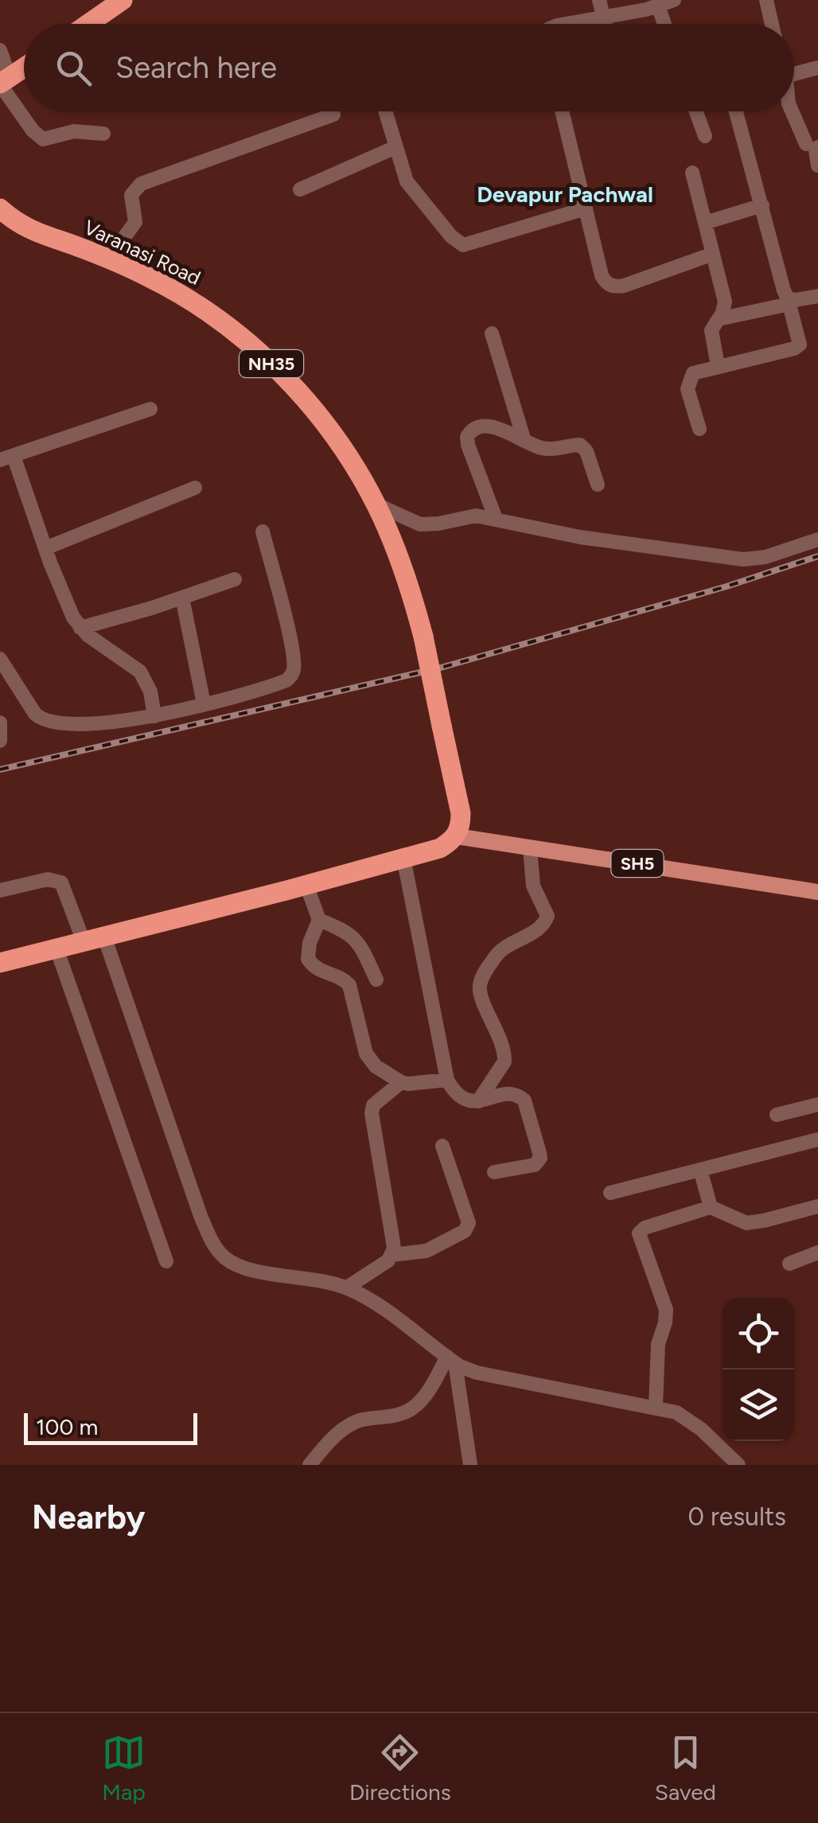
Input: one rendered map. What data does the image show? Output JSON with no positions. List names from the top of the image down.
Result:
{
  "streets": {
    "highway": ["Varanasi Road", "NH35"],
    "main road": ["SH5"]
  },
  "crossings": [
    ["Varanasi Road", "SH5"]
  ],
  "districts": ["Devapur Pachwal"],
  "scale_bar": "100 m",
  "page": {
    "search": "Search here",
    "scale": "100 m",
    "heading": ["Nearby", "0 results"],
    "nav": ["Map", "Directions", "Saved"]
  }
}
